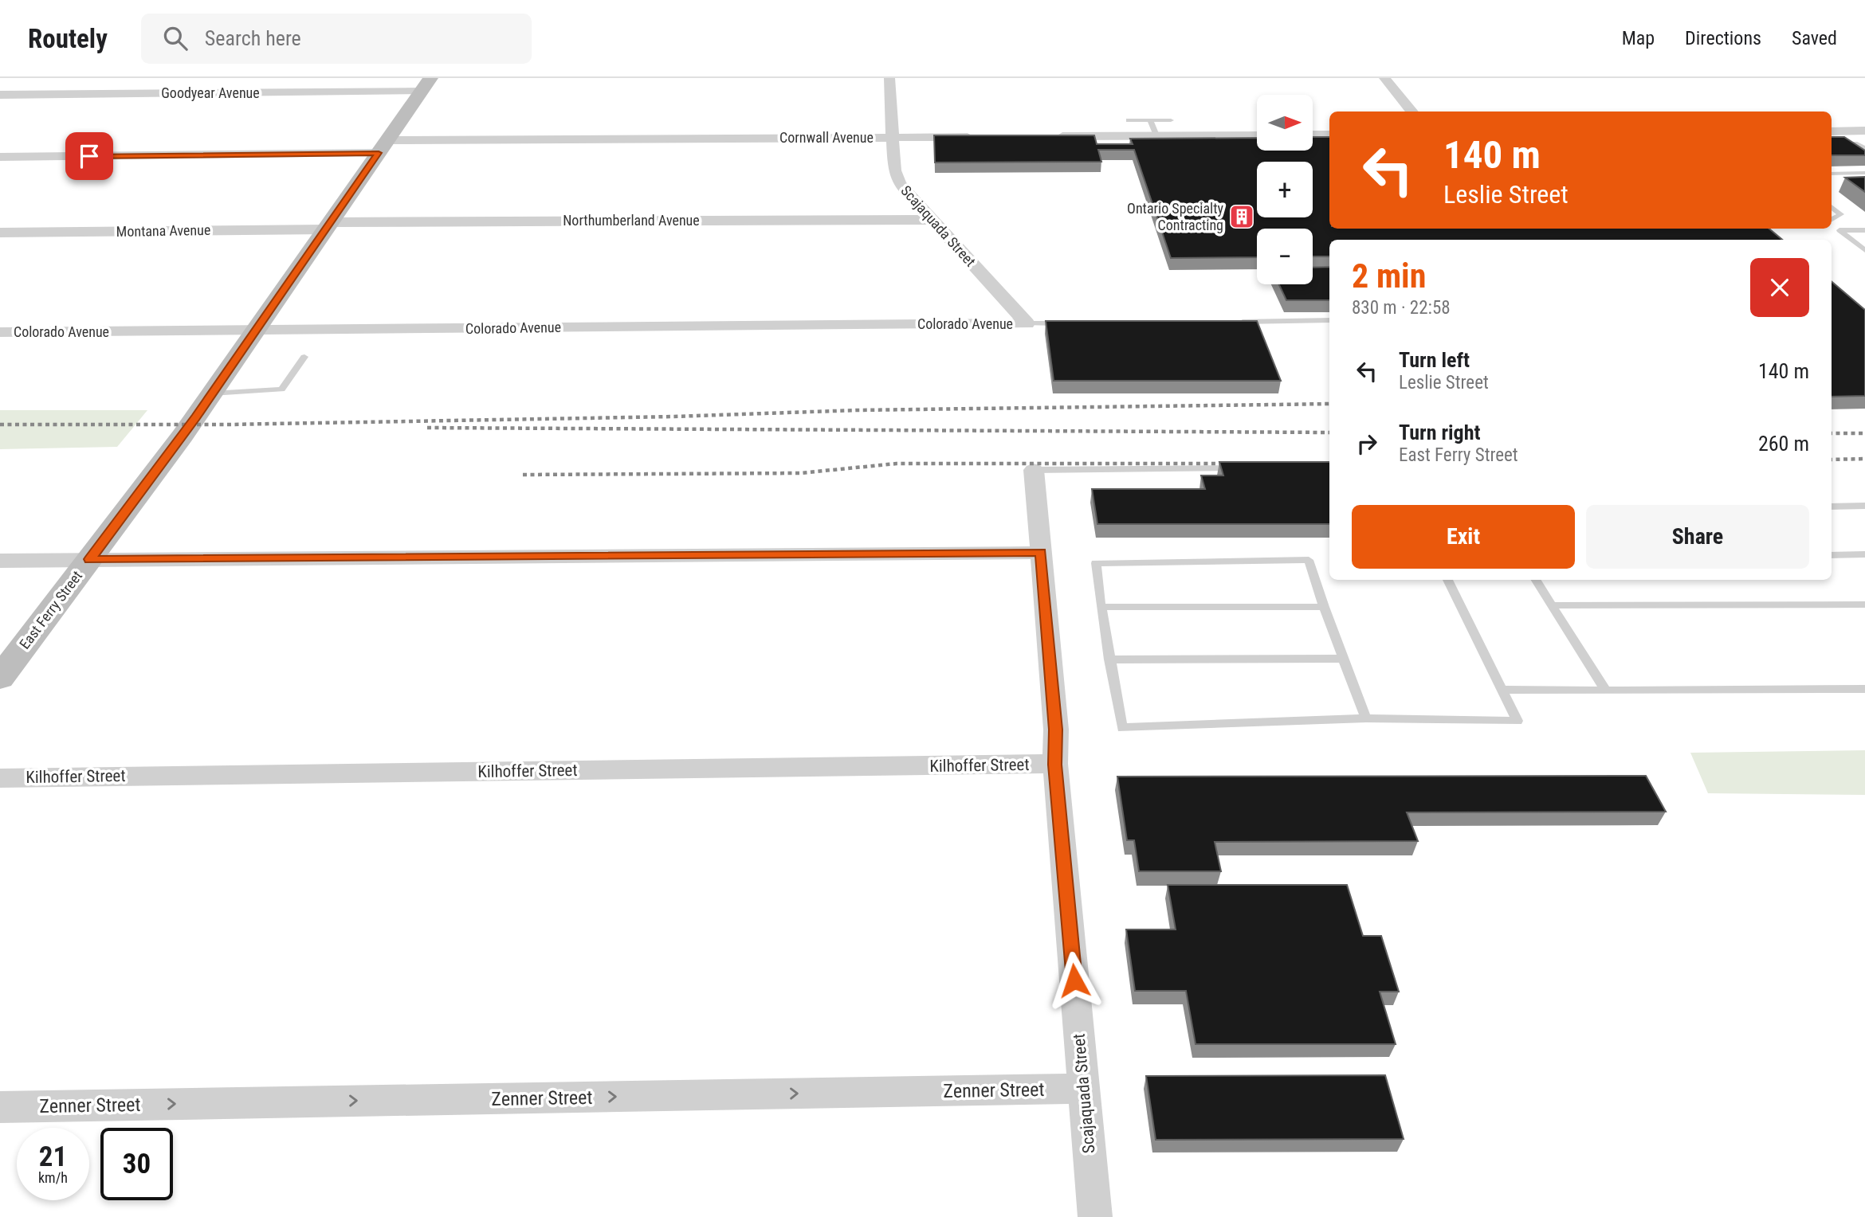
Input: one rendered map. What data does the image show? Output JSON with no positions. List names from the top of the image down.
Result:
{
  "streets": {
    "street": [
      "Goodyear Avenue",
      "Cornwall Avenue",
      "Northumberland Avenue",
      "Scajaquada Street",
      "Montana Avenue",
      "Colorado Avenue",
      "East Ferry Street",
      "Kilhoffer Street",
      "Zenner Street"
    ]
  },
  "crossings": [
    ["Goodyear Avenue", "East Ferry Street"],
    ["Cornwall Avenue", "Scajaquada Street"],
    ["Cornwall Avenue", "East Ferry Street"],
    ["Northumberland Avenue", "Scajaquada Street"],
    ["Northumberland Avenue", "Montana Avenue"],
    ["Northumberland Avenue", "East Ferry Street"],
    ["Scajaquada Street", "Colorado Avenue"],
    ["Scajaquada Street", "Kilhoffer Street"],
    ["Scajaquada Street", "Zenner Street"],
    ["Montana Avenue", "East Ferry Street"],
    ["Colorado Avenue", "East Ferry Street"]
  ],
  "one_way": ["Zenner Street"],
  "places": {
    "building": ["Ontario Specialty Contracting"]
  },
  "north": "right",
  "page": {
    "header": "Routely",
    "search": "Search here",
    "nav": ["Map", "Directions", "Saved"],
    "map_buttons": ["+", "−"],
    "turn": ["140 m", "Leslie Street"],
    "heading": ["2 min", "830 m · 22:58"],
    "list": [
      {
        "name": "Turn left",
        "note": "Leslie Street",
        "value": "140 m"
      },
      {
        "name": "Turn right",
        "note": "East Ferry Street",
        "value": "260 m"
      }
    ],
    "buttons": ["Exit", "Share"],
    "speed": "21 km/h",
    "limit": "30"
  }
}
